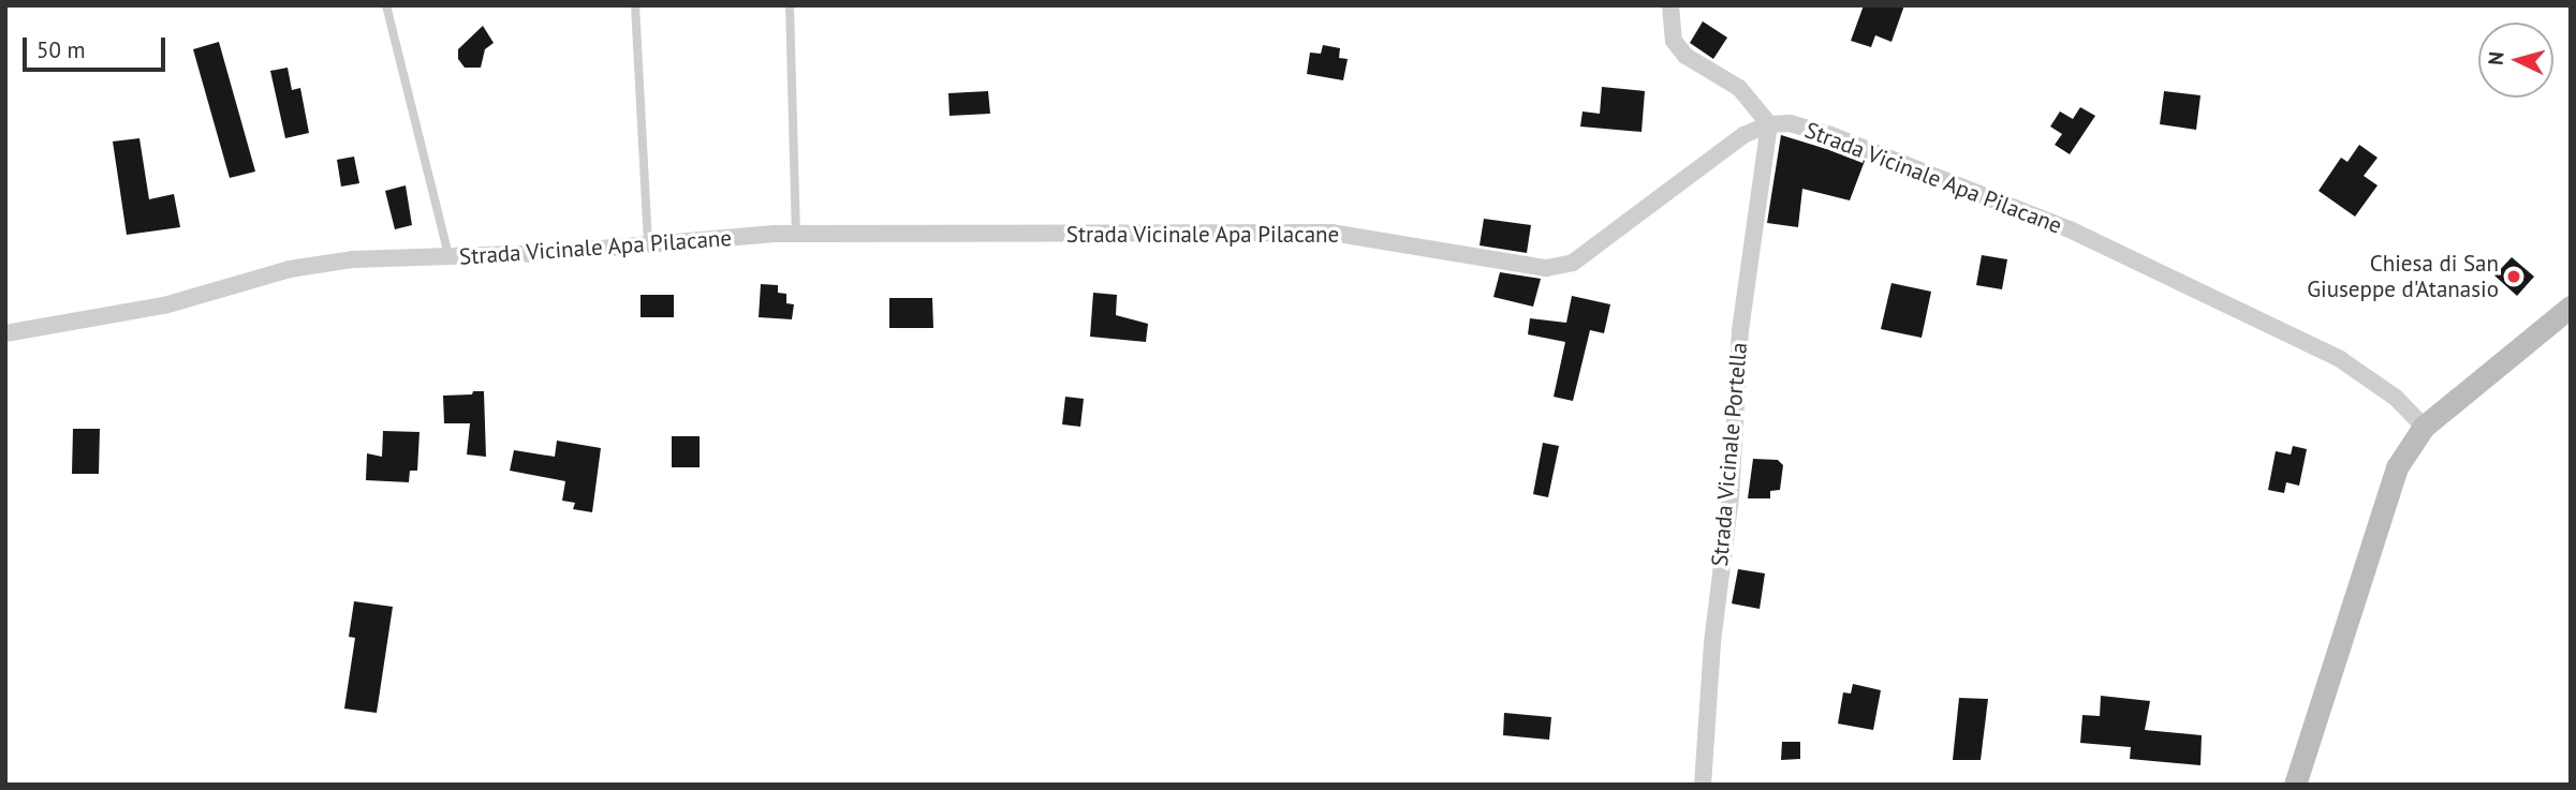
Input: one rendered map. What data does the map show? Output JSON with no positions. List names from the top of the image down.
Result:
{
  "streets": {
    "street": ["Strada Vicinale Apa Pilacane", "Strada Vicinale Portella"]
  },
  "crossings": [
    ["Strada Vicinale Apa Pilacane", "Strada Vicinale Portella"]
  ],
  "places": ["Chiesa di San Giuseppe d'Atanasio"],
  "scale_bar": "50 m",
  "north": "left"
}
